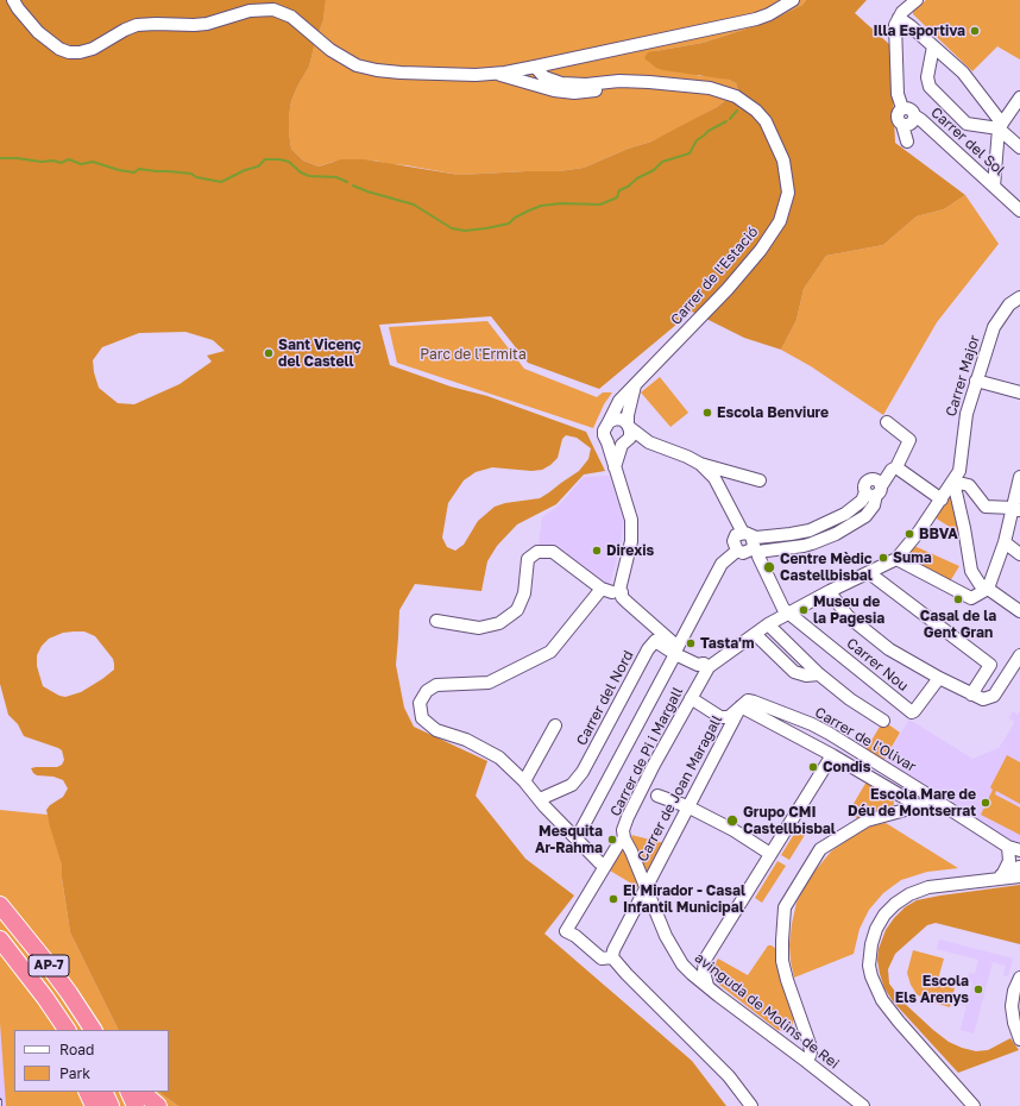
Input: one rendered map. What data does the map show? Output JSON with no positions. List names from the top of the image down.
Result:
{
  "streets": {
    "highway": ["AP-7"],
    "street": [
      "Carrer del Sol",
      "Carrer de l'Estació",
      "Carrer Major",
      "Carrer Nou",
      "Carrer del Nord",
      "Carrer de l'Olivar",
      "Carrer de Pi i Margall",
      "Carrer de Joan Maragall",
      "avinguda de Molins de Rei"
    ]
  },
  "crossings": [
    ["Carrer de l'Olivar", "Carrer de Pi i Margall"],
    ["Carrer de l'Olivar", "Carrer de Joan Maragall"],
    ["Carrer de Pi i Margall", "avinguda de Molins de Rei"],
    ["Carrer de Joan Maragall", "avinguda de Molins de Rei"]
  ],
  "parks": ["Parc de l'Ermita"],
  "places": [
    "Illa Esportiva",
    "Sant Vicenç del Castell",
    "Escola Benviure",
    "BBVA",
    "Direxis",
    "Suma",
    "Centre Mèdic Castellbisbal",
    "Casal de la Gent Gran",
    "Museu de la Pagesia",
    "Tasta'm",
    "Condis",
    "Escola Mare de Déu de Montserrat",
    "Grupo CMI Castellbisbal",
    "Mesquita Ar-Rahma",
    "El Mirador - Casal Infantil Municipal",
    "Escola Els Arenys"
  ],
  "legend": ["Road", "Park"]
}
